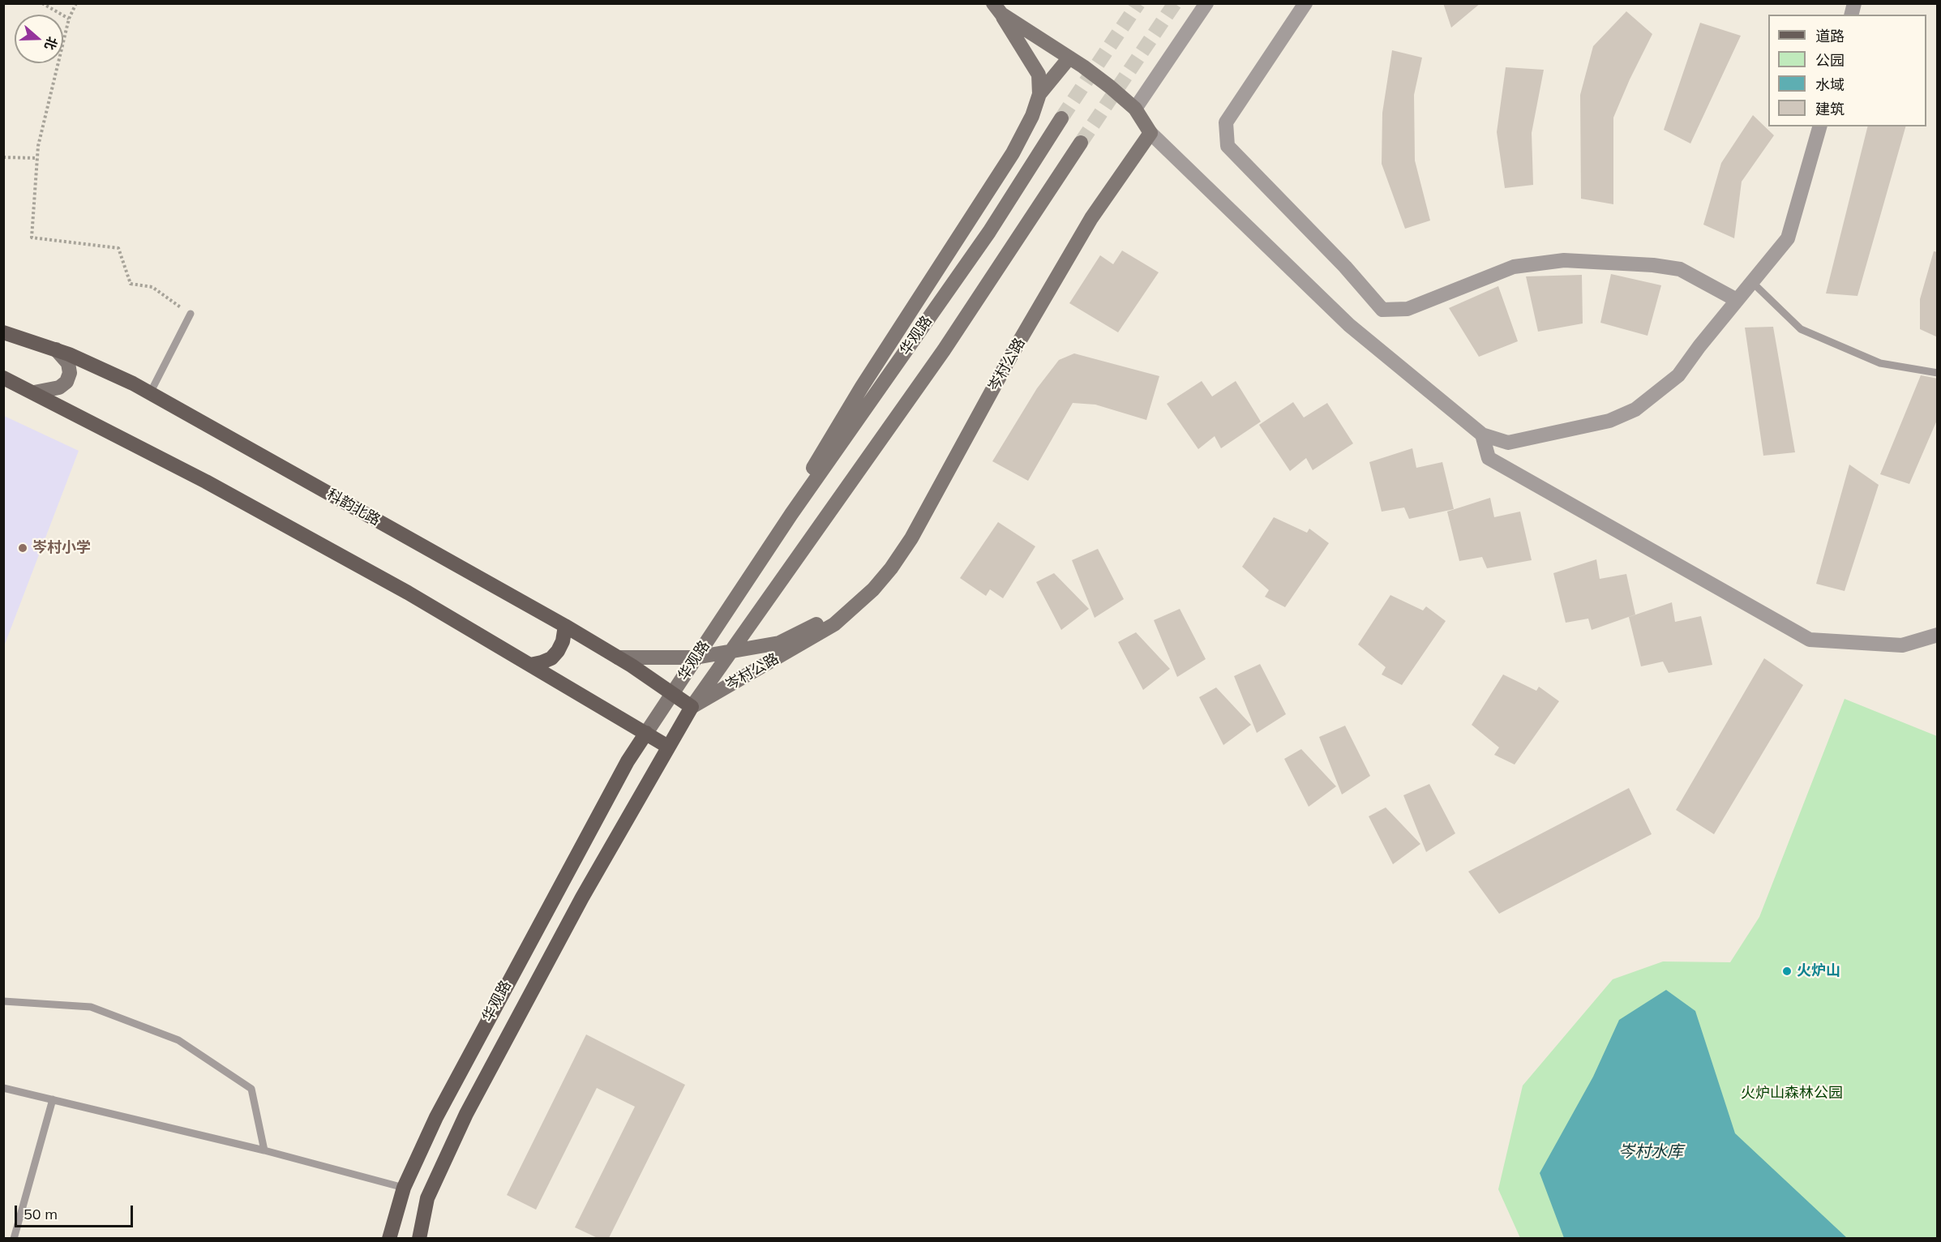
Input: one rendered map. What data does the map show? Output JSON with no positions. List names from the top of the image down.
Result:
{
  "streets": {
    "main road": ["华观路", "科韵北路"],
    "street": ["岑村公路"]
  },
  "crossings": [
    ["华观路", "岑村公路"],
    ["华观路", "科韵北路"],
    ["岑村公路", "科韵北路"]
  ],
  "water": ["岑村水库"],
  "parks": ["火炉山森林公园"],
  "places": ["岑村小学", "火炉山"],
  "legend": [
    "道路",
    "公园",
    "水域",
    "建筑"
  ],
  "scale_bar": "50 m",
  "north": "right"
}
